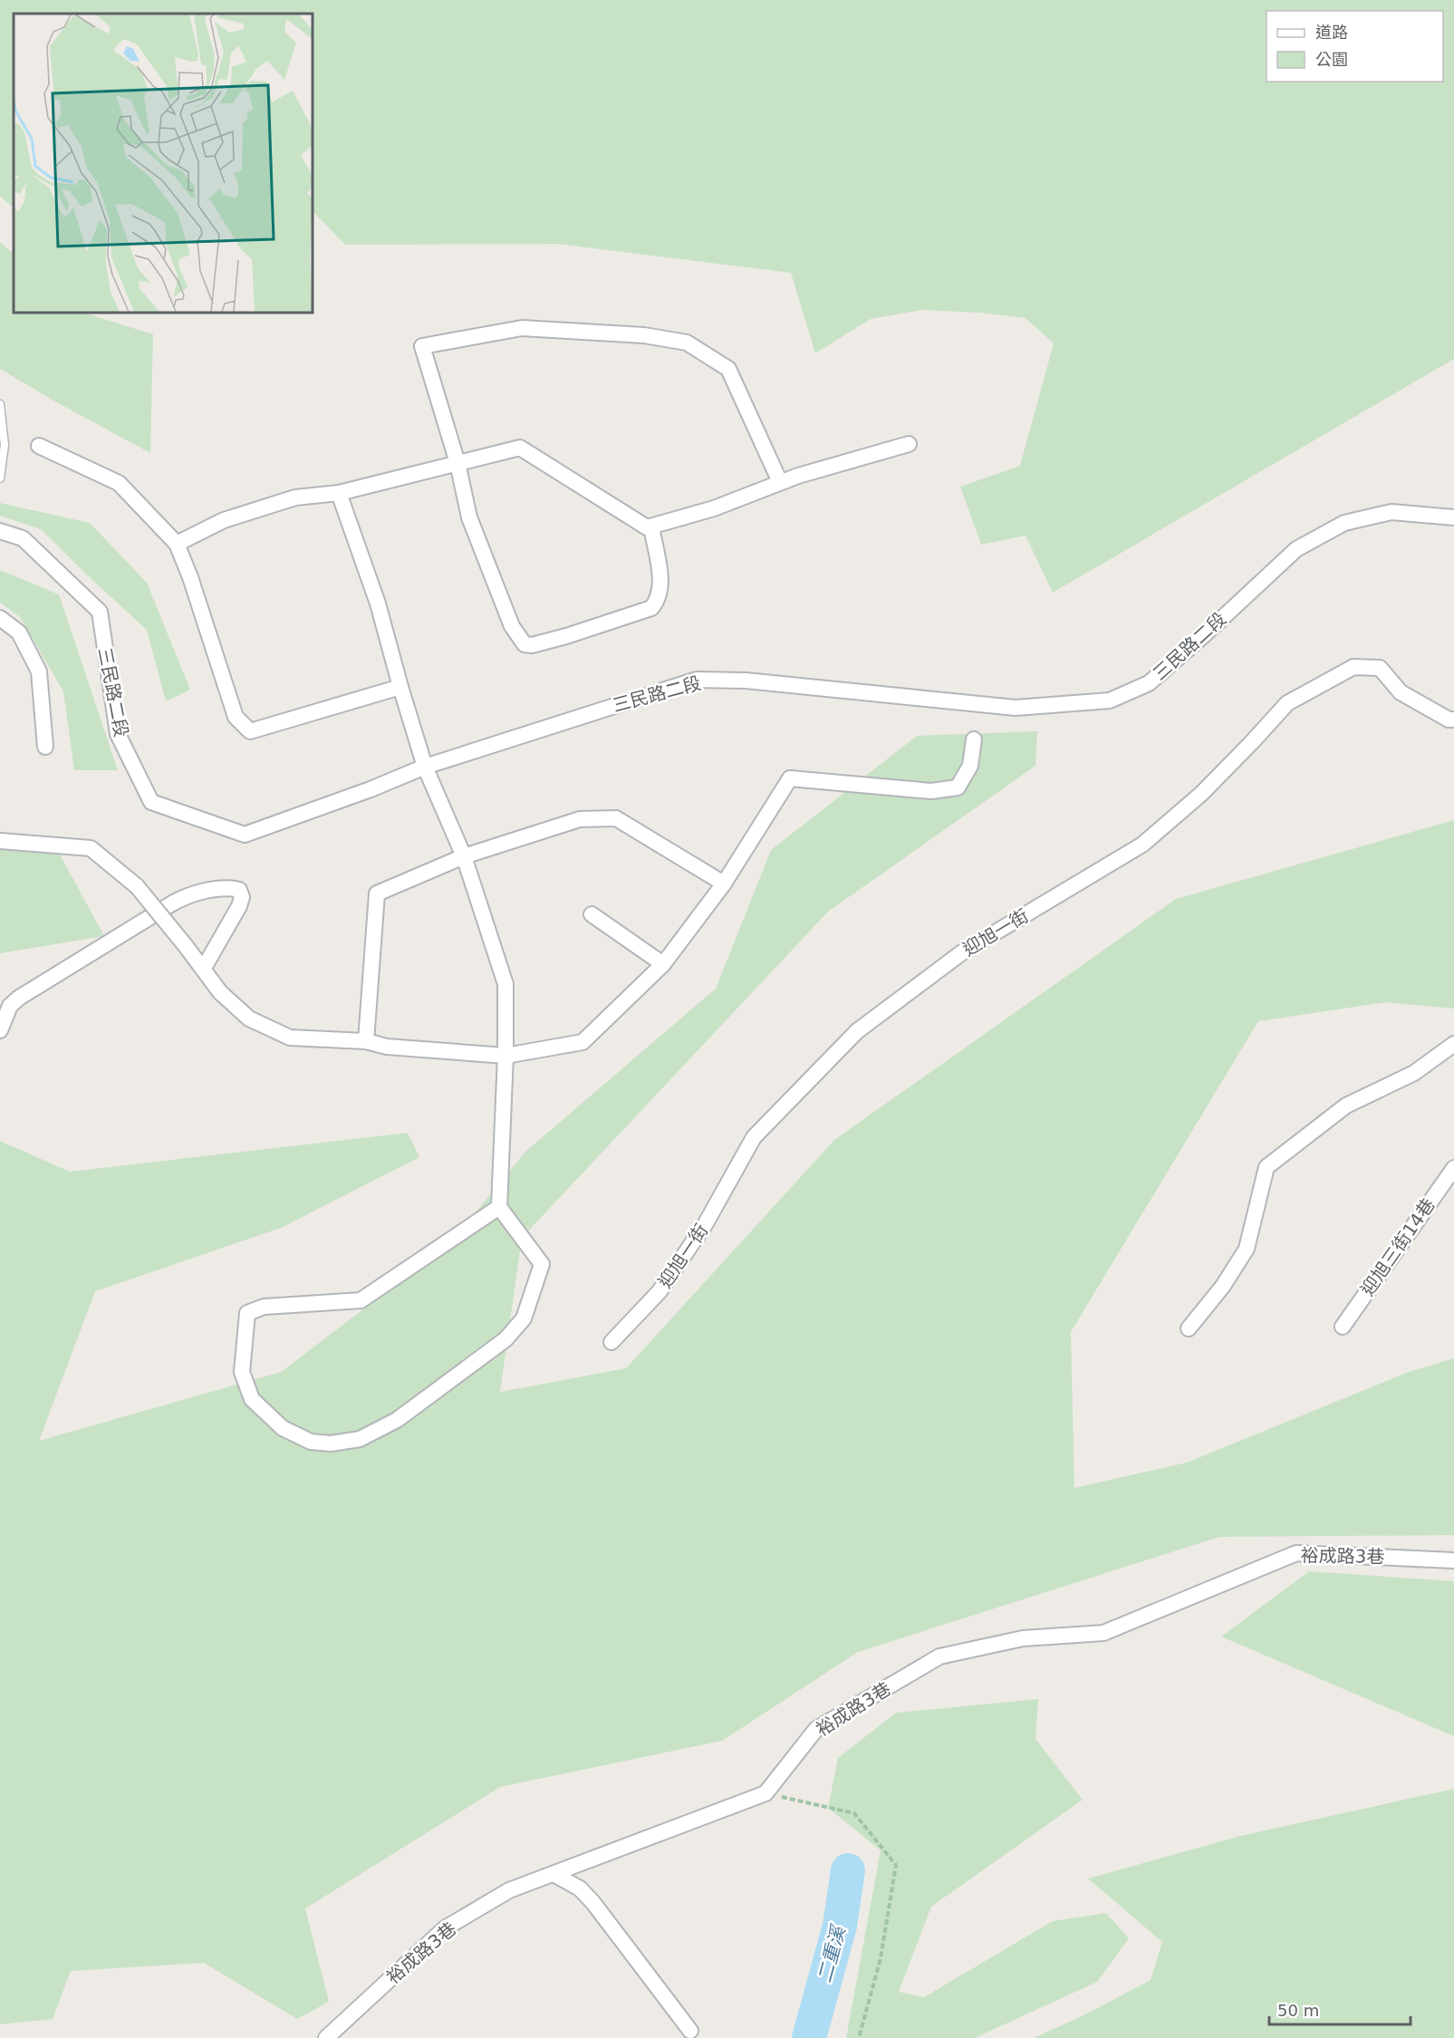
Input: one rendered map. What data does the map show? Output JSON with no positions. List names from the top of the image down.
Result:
{
  "streets": {
    "street": [
      "三民路二段",
      "迎旭一街",
      "迎旭三街14巷",
      "裕成路3巷"
    ]
  },
  "water": ["二重溪"],
  "legend": ["道路", "公園"],
  "scale_bar": "50 m"
}
